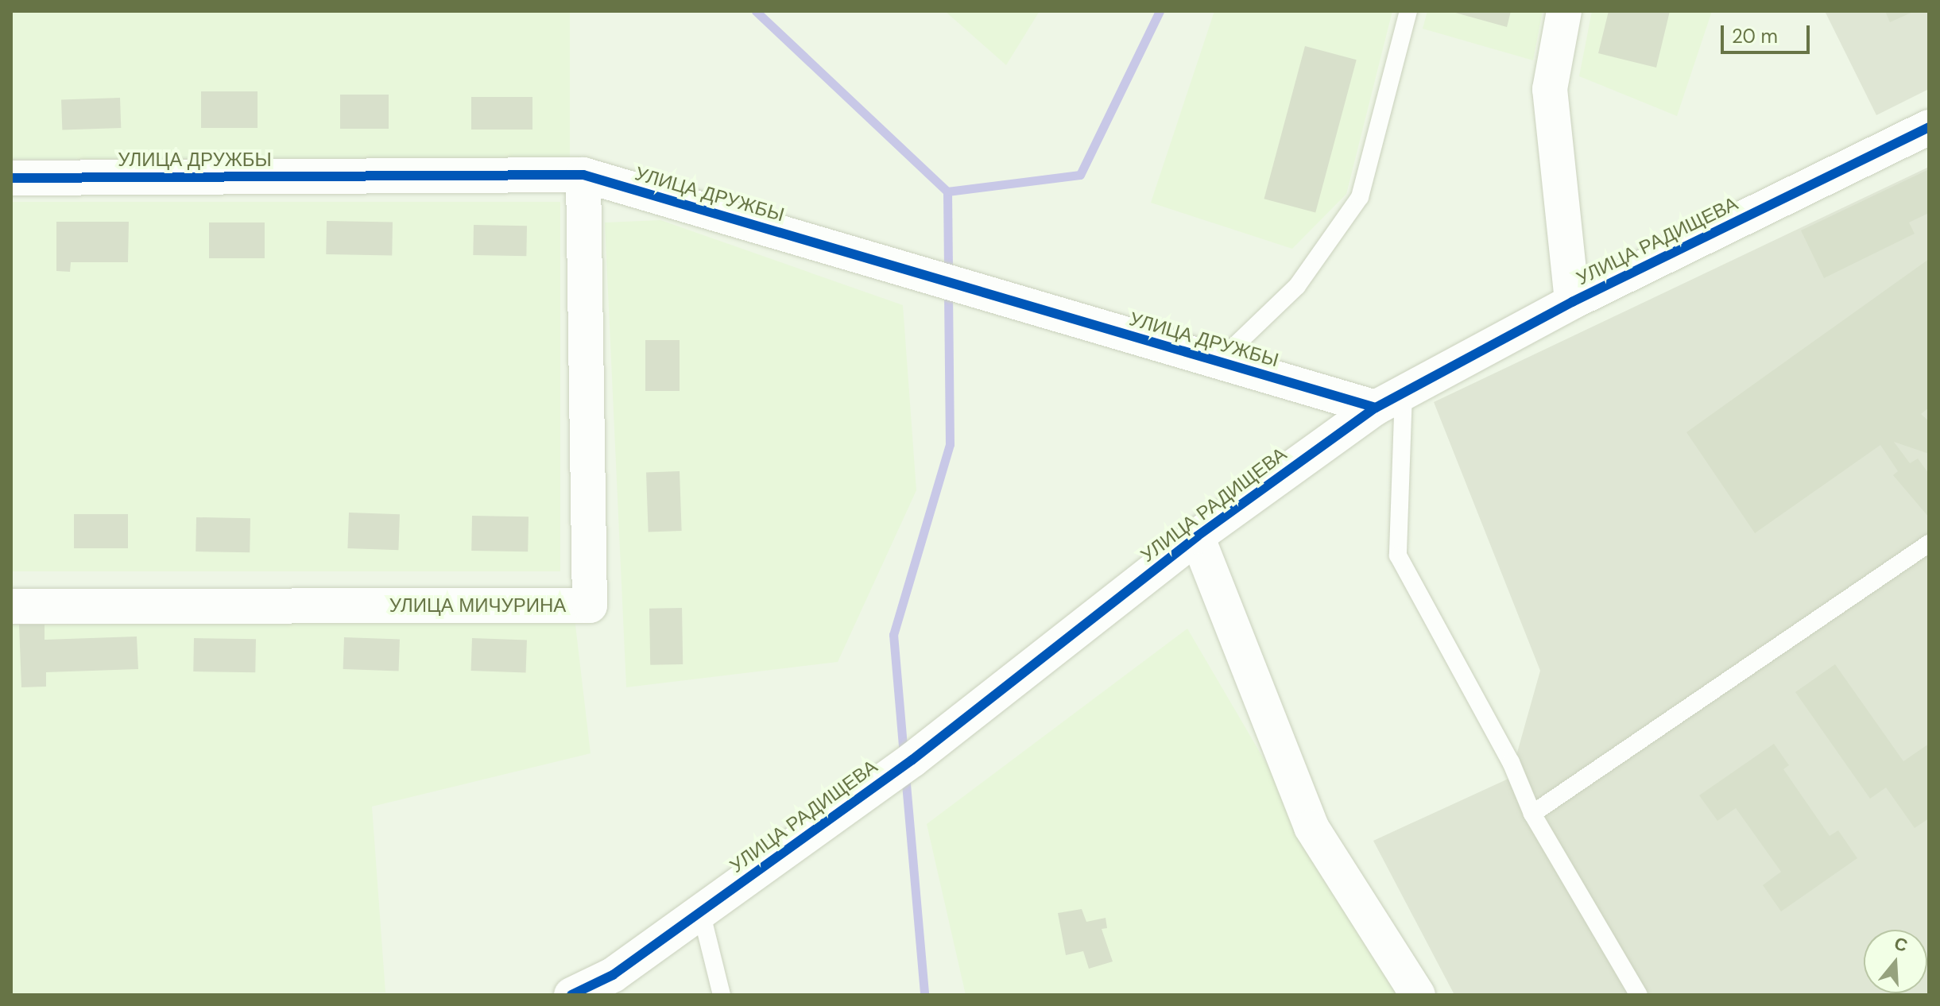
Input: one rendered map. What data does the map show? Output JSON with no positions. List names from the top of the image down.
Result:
{
  "streets": {
    "street": ["УЛИЦА ДРУЖБЫ", "УЛИЦА РАДИЩЕВА", "УЛИЦА МИЧУРИНА"]
  },
  "crossings": [
    ["УЛИЦА ДРУЖБЫ", "УЛИЦА РАДИЩЕВА"],
    ["УЛИЦА ДРУЖБЫ", "УЛИЦА МИЧУРИНА"]
  ],
  "scale_bar": "20 m",
  "north": "top"
}
